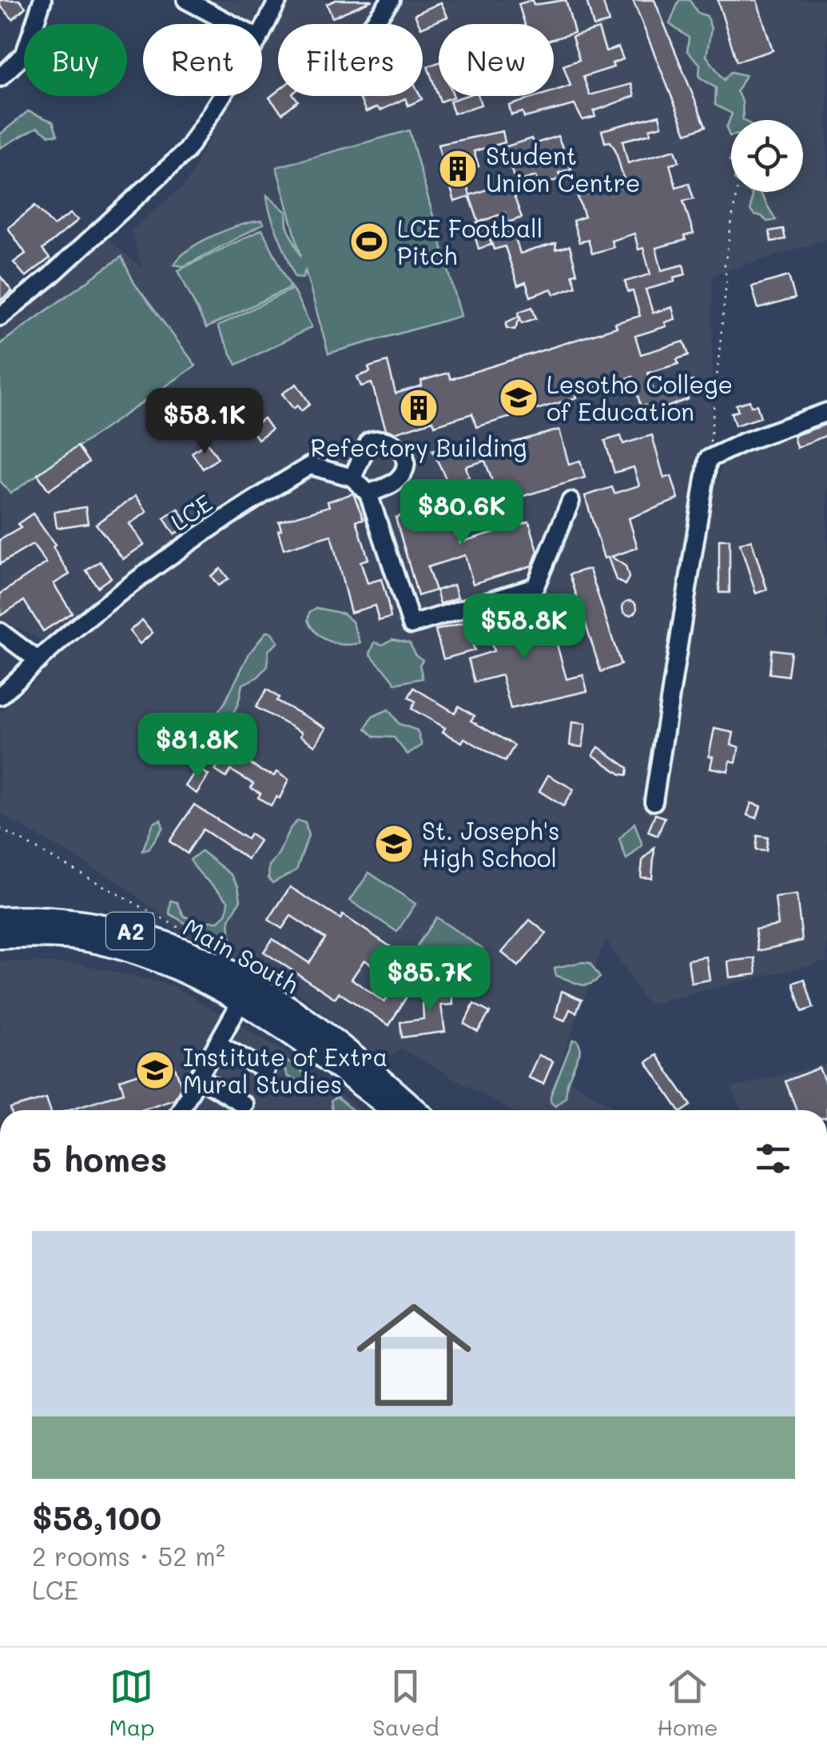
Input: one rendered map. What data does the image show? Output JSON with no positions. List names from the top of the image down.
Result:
{
  "streets": {
    "highway": ["A2", "Main South"],
    "street": ["LCE"]
  },
  "places": {
    "building": ["Student Union Centre", "Refectory Building"],
    "sports": ["LCE Football Pitch"],
    "school or university": ["Lesotho College of Education", "St. Joseph's High School", "Institute of Extra Mural Studies"]
  },
  "page": {
    "chip": [
      "Buy",
      "Rent",
      "Filters",
      "New"
    ],
    "price": [
      "$58.1K",
      "$80.6K",
      "$58.8K",
      "$81.8K",
      "$85.7K"
    ],
    "heading": "5 homes",
    "list": [
      {
        "name": "$58,100",
        "note": "2 rooms · 52 m² · LCE"
      }
    ],
    "tabs": ["Map", "Saved", "Home"]
  }
}
